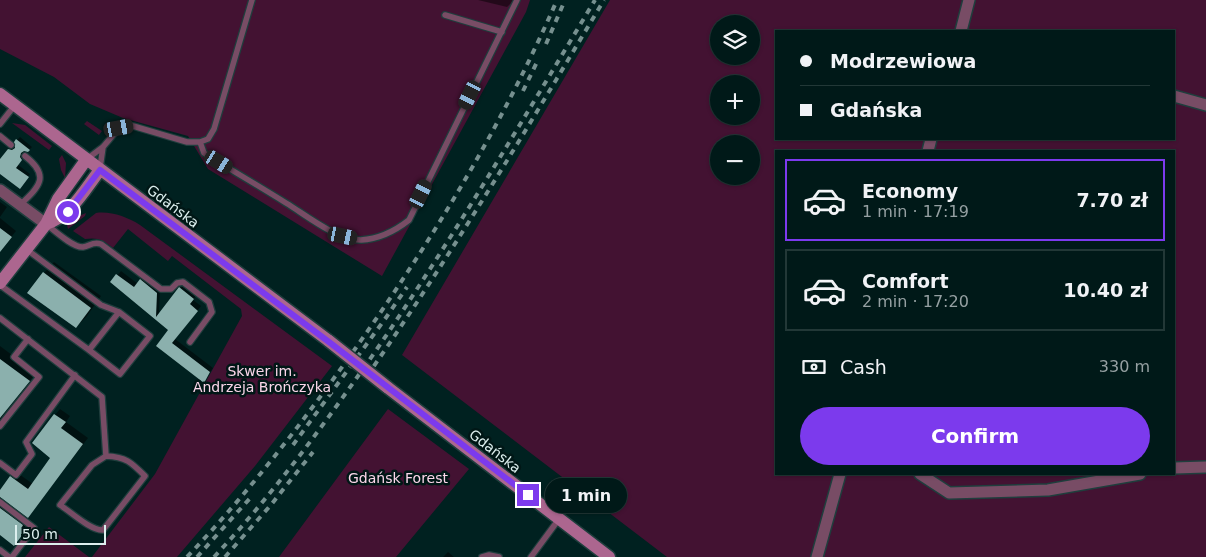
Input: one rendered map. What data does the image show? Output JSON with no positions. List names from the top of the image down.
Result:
{
  "streets": {
    "main road": ["Gdańska"]
  },
  "parks": ["Skwer im. Andrzeja Brończyka", "Gdańsk Forest"],
  "scale_bar": "50 m",
  "page": {
    "map_buttons": ["+", "−"],
    "banner": ["Modrzewiowa", "Gdańska"],
    "list": [
      {
        "name": "Economy",
        "note": "1 min · 17:19",
        "value": "7.70 zł"
      },
      {
        "name": "Comfort",
        "note": "2 min · 17:20",
        "value": "10.40 zł"
      }
    ],
    "pay": ["Cash", "330 m"],
    "buttons": "Confirm",
    "bubble": "1 min",
    "scale": "50 m"
  }
}
